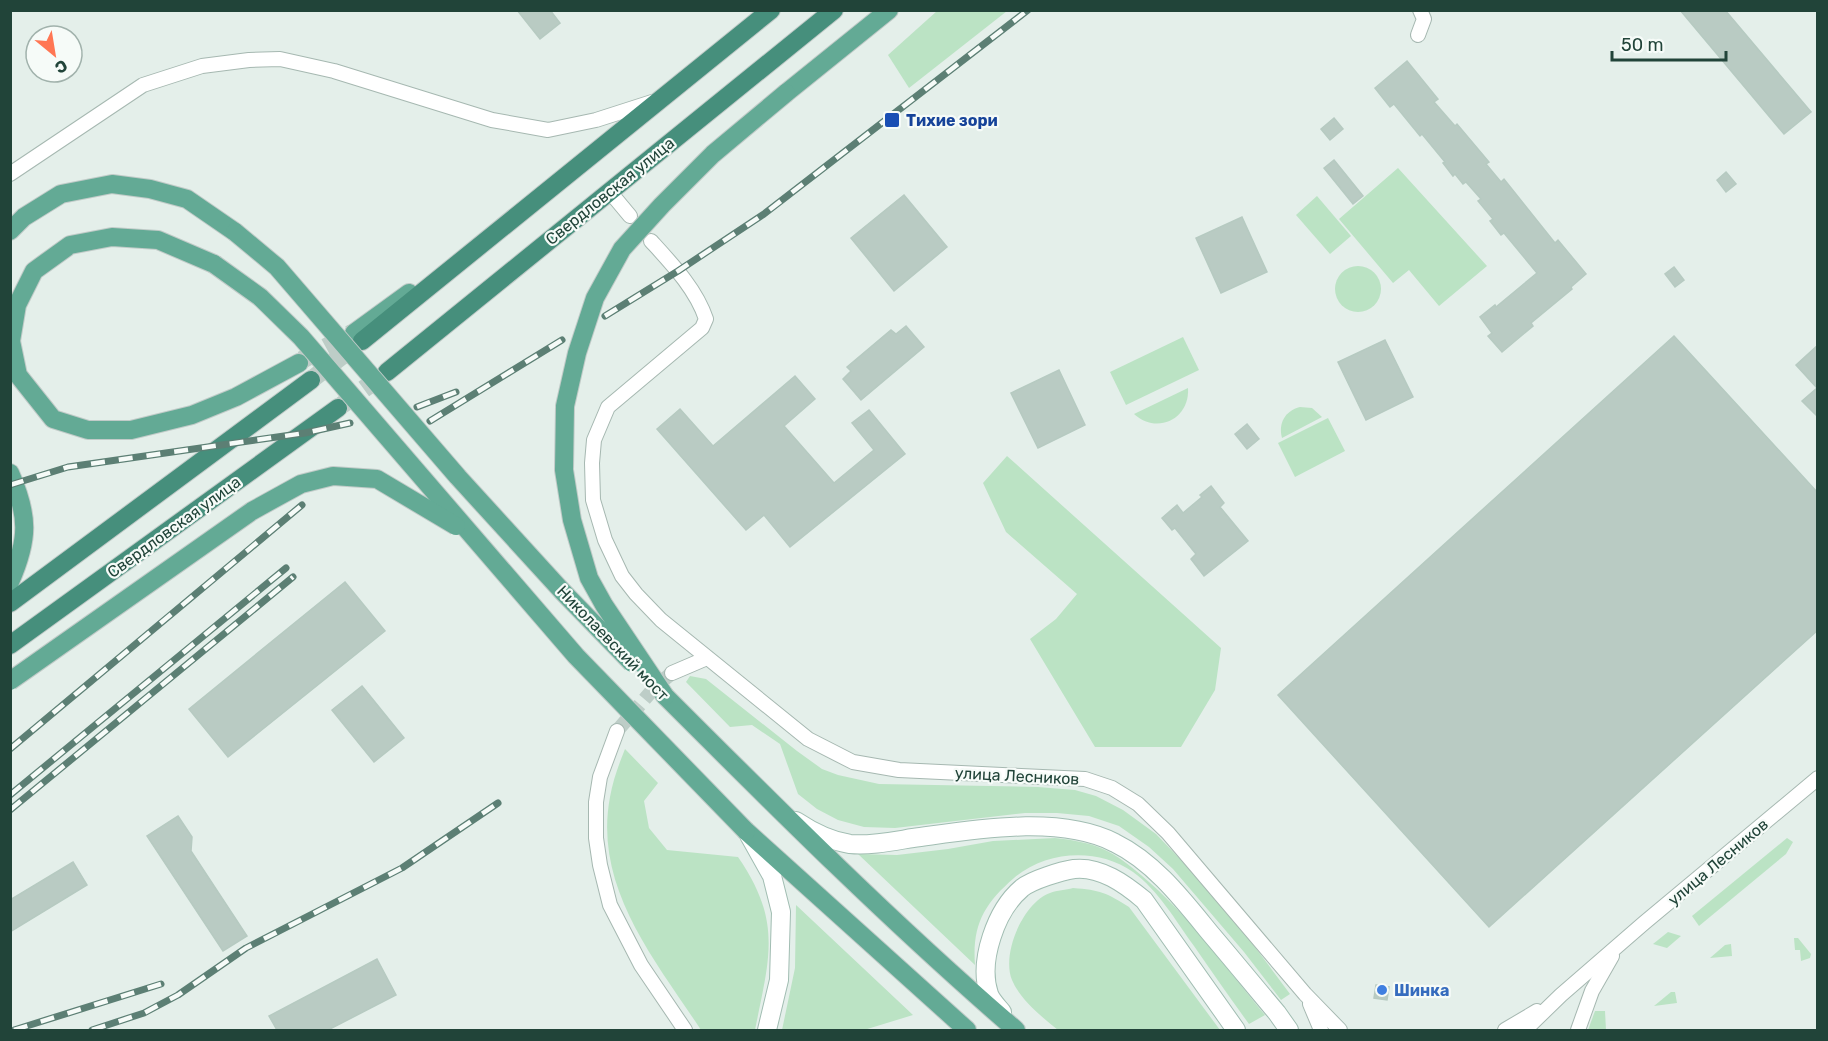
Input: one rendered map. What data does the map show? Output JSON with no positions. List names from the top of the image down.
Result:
{
  "streets": {
    "highway": ["Свердловская улица"],
    "main road": ["Николаевский мост"],
    "street": ["улица Лесников"]
  },
  "places": {
    "transit": ["Тихие зори"],
    "other": ["Шинка"]
  },
  "scale_bar": "50 m",
  "north": "bottom right"
}
